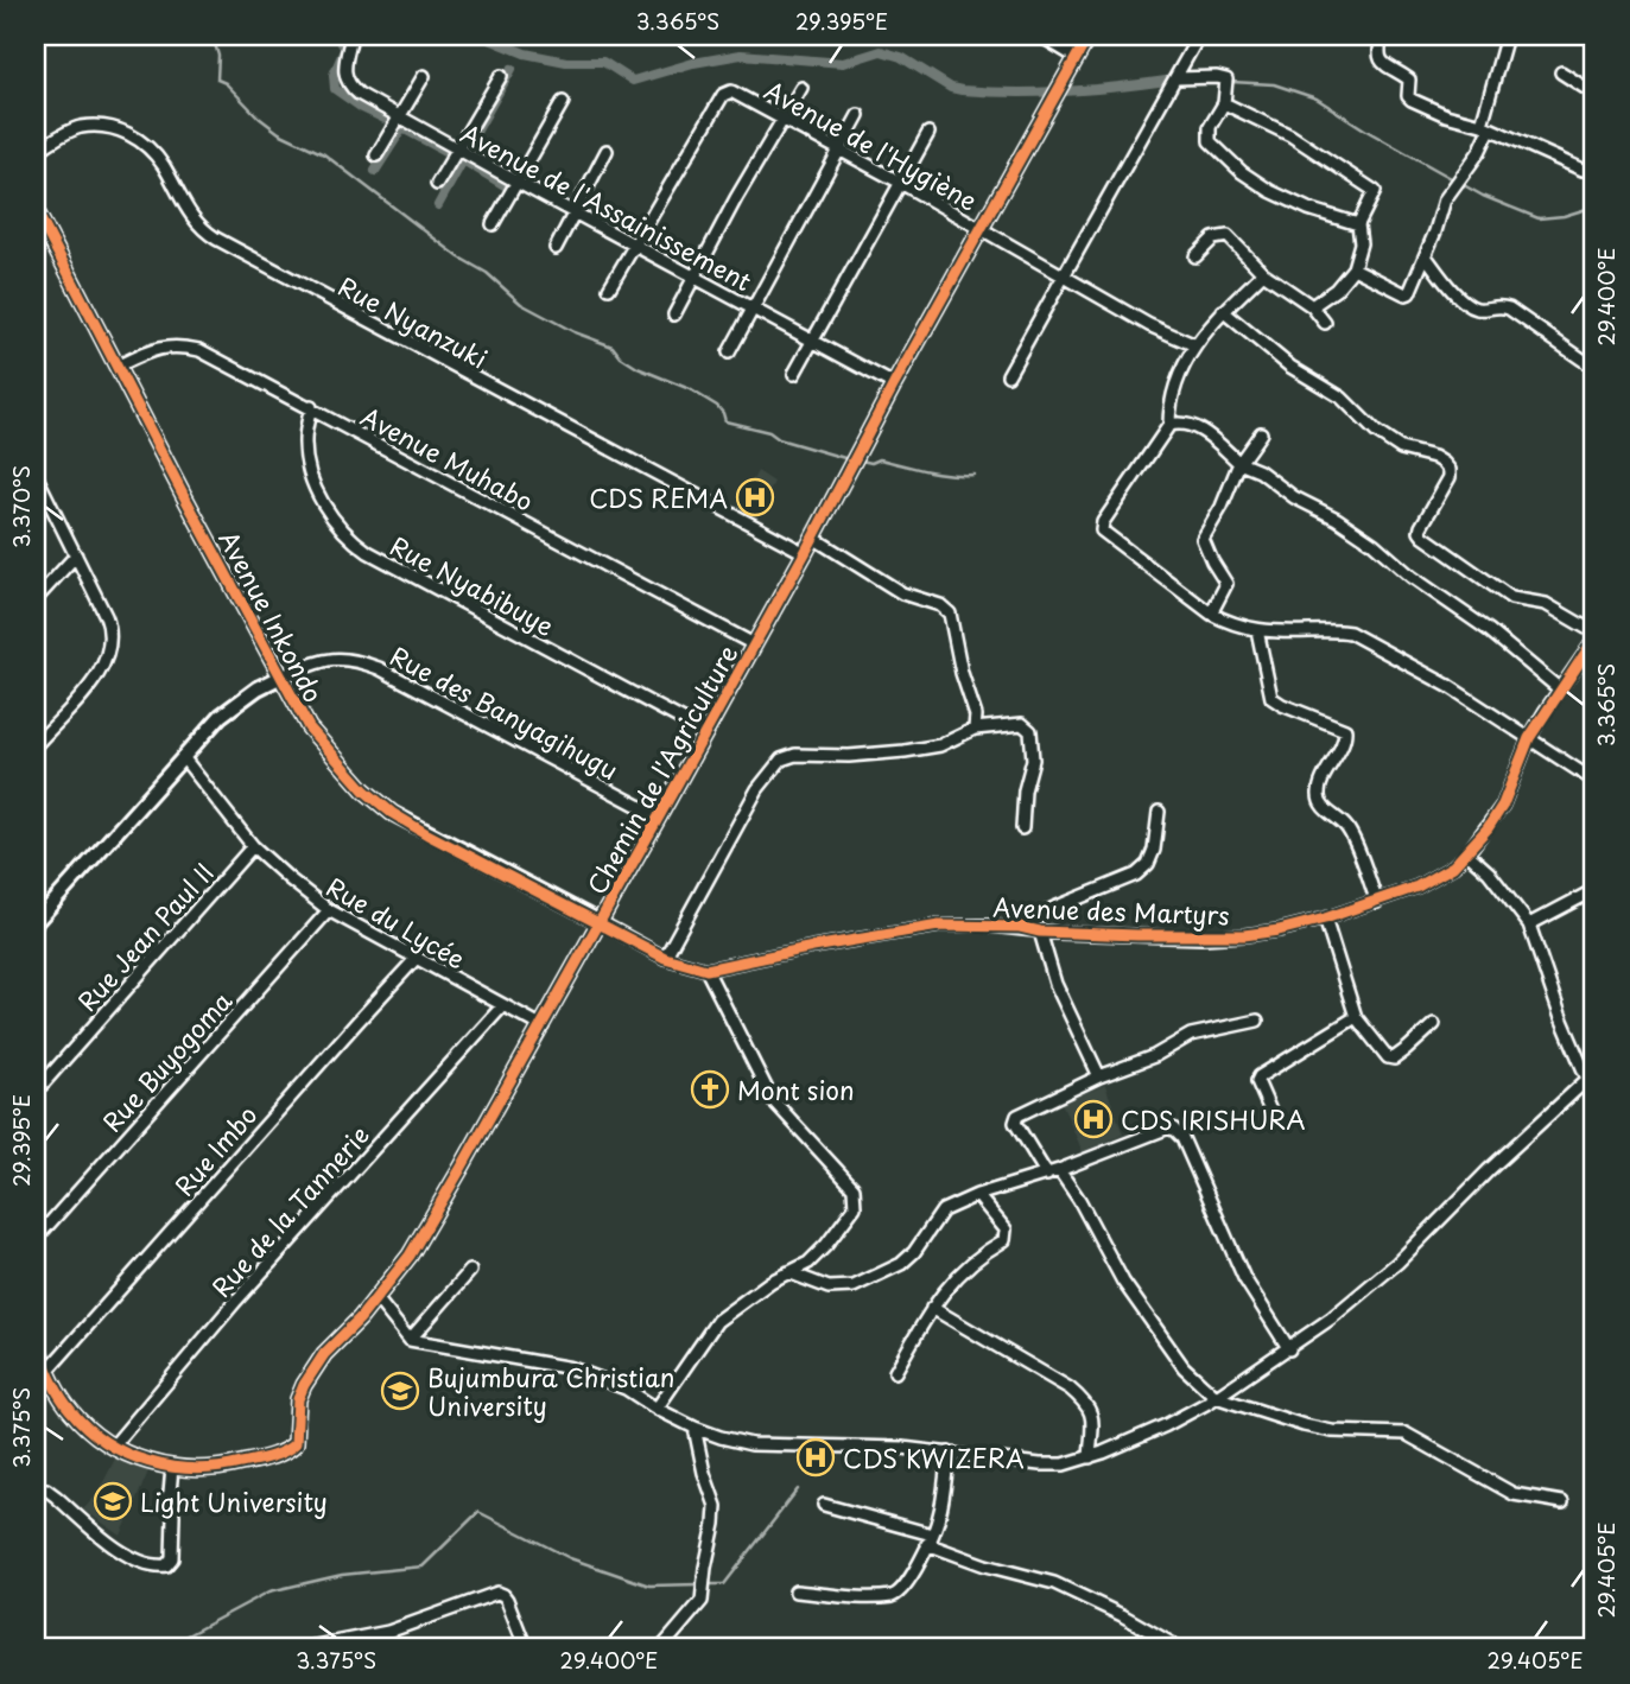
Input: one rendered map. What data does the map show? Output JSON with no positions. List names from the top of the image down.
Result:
{
  "streets": {
    "street": [
      "Avenue de l'Hygiène",
      "Avenue de l'Assainissement",
      "Rue Nyanzuki",
      "Avenue Muhabo",
      "Rue Nyabibuye",
      "Avenue Inkondo",
      "Rue des Banyagihugu",
      "Chemin de l'Agriculture",
      "Avenue des Martyrs",
      "Rue du Lycée",
      "Rue Jean Paul II",
      "Rue Buyogoma",
      "Rue Imbo",
      "Rue de la Tannerie"
    ]
  },
  "crossings": [
    ["Avenue de l'Hygiène", "Avenue de l'Assainissement"],
    ["Avenue de l'Hygiène", "Chemin de l'Agriculture"],
    ["Avenue de l'Assainissement", "Chemin de l'Agriculture"],
    ["Rue Nyanzuki", "Chemin de l'Agriculture"],
    ["Avenue Muhabo", "Rue Nyabibuye"],
    ["Avenue Muhabo", "Avenue Inkondo"],
    ["Avenue Muhabo", "Chemin de l'Agriculture"],
    ["Rue Nyabibuye", "Chemin de l'Agriculture"],
    ["Avenue Inkondo", "Rue des Banyagihugu"],
    ["Avenue Inkondo", "Chemin de l'Agriculture"],
    ["Avenue Inkondo", "Avenue des Martyrs"],
    ["Rue des Banyagihugu", "Chemin de l'Agriculture"],
    ["Chemin de l'Agriculture", "Avenue des Martyrs"],
    ["Chemin de l'Agriculture", "Rue du Lycée"],
    ["Chemin de l'Agriculture", "Rue Imbo"],
    ["Chemin de l'Agriculture", "Rue de la Tannerie"],
    ["Rue du Lycée", "Rue Jean Paul II"],
    ["Rue du Lycée", "Rue Buyogoma"],
    ["Rue du Lycée", "Rue Imbo"],
    ["Rue du Lycée", "Rue de la Tannerie"]
  ],
  "places": {
    "hospital": ["CDS REMA", "CDS IRISHURA", "CDS KWIZERA"],
    "church": ["Mont sion"],
    "school or university": ["Bujumbura Christian University", "Light University"]
  },
  "coordinates": [
    "3.365°S",
    "29.395°E",
    "29.400°E",
    "3.370°S",
    "3.375°S",
    "29.405°E"
  ]
}
